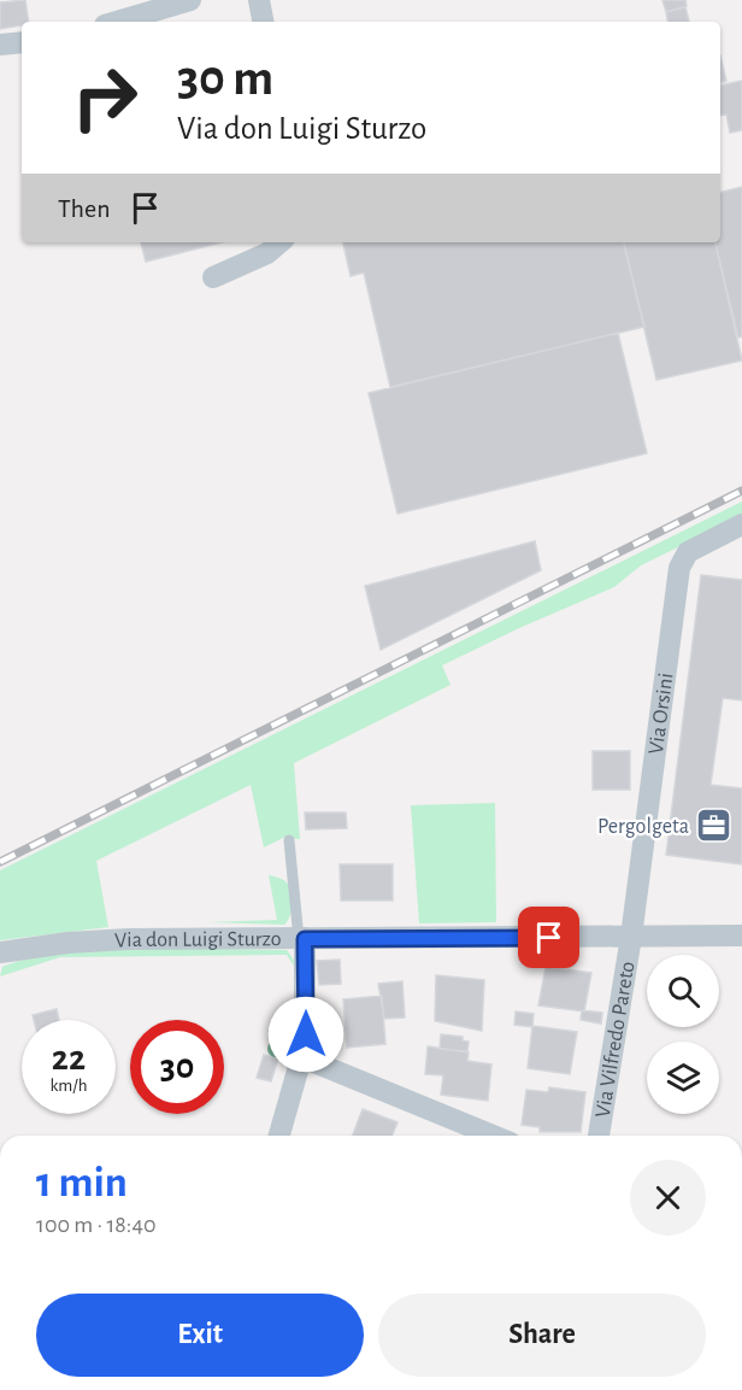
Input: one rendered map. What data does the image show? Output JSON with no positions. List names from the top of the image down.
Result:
{
  "streets": {
    "street": ["Via Orsini", "Via don Luigi Sturzo", "Via Vilfredo Pareto"]
  },
  "crossings": [
    ["Via Orsini", "Via don Luigi Sturzo"],
    ["Via Orsini", "Via Vilfredo Pareto"],
    ["Via don Luigi Sturzo", "Via Vilfredo Pareto"]
  ],
  "places": {
    "office": ["Pergolgeta"]
  },
  "page": {
    "turn": ["30 m", "Via don Luigi Sturzo"],
    "then": "Then",
    "speed": "22 km/h",
    "limit": "30",
    "heading": ["1 min", "100 m · 18:40"],
    "buttons": ["Exit", "Share"]
  }
}
